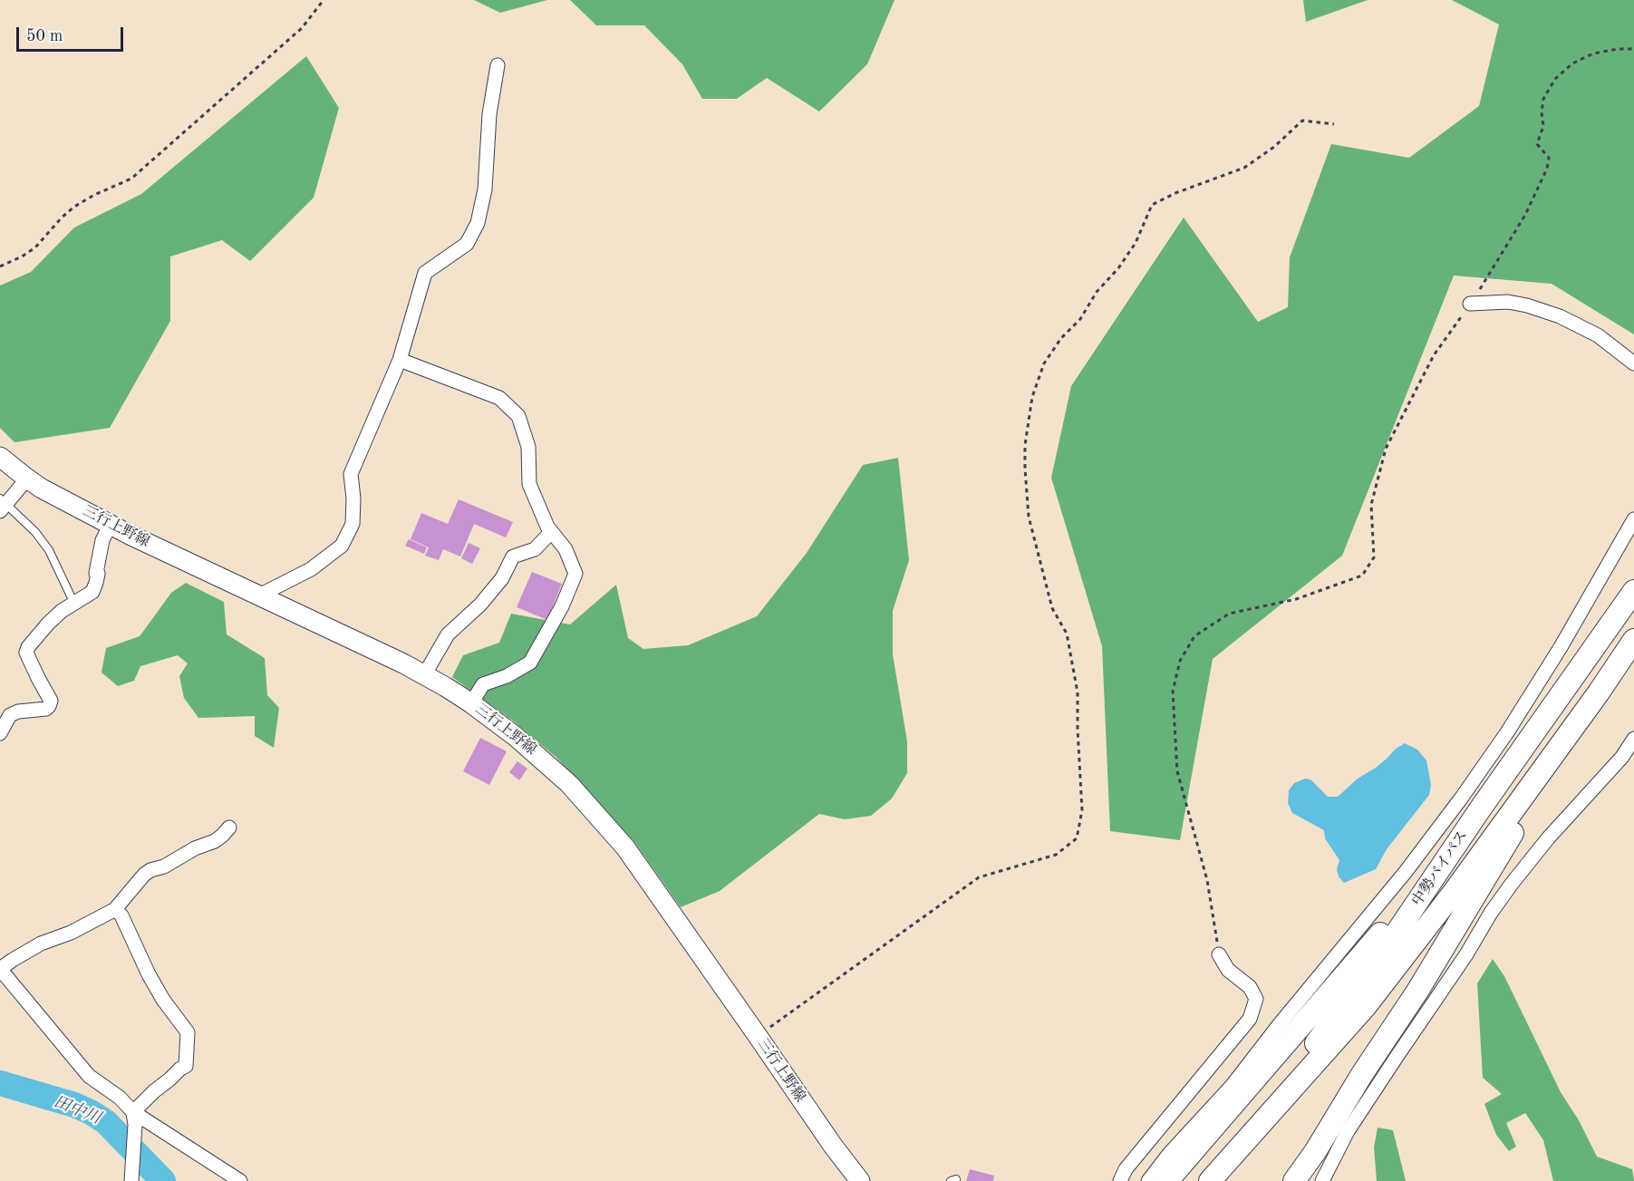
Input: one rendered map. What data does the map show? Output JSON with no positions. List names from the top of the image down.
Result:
{
  "streets": {
    "highway": ["中勢バイパス"],
    "main road": ["三行上野線"]
  },
  "water": ["田中川"],
  "scale_bar": "50 m"
}
